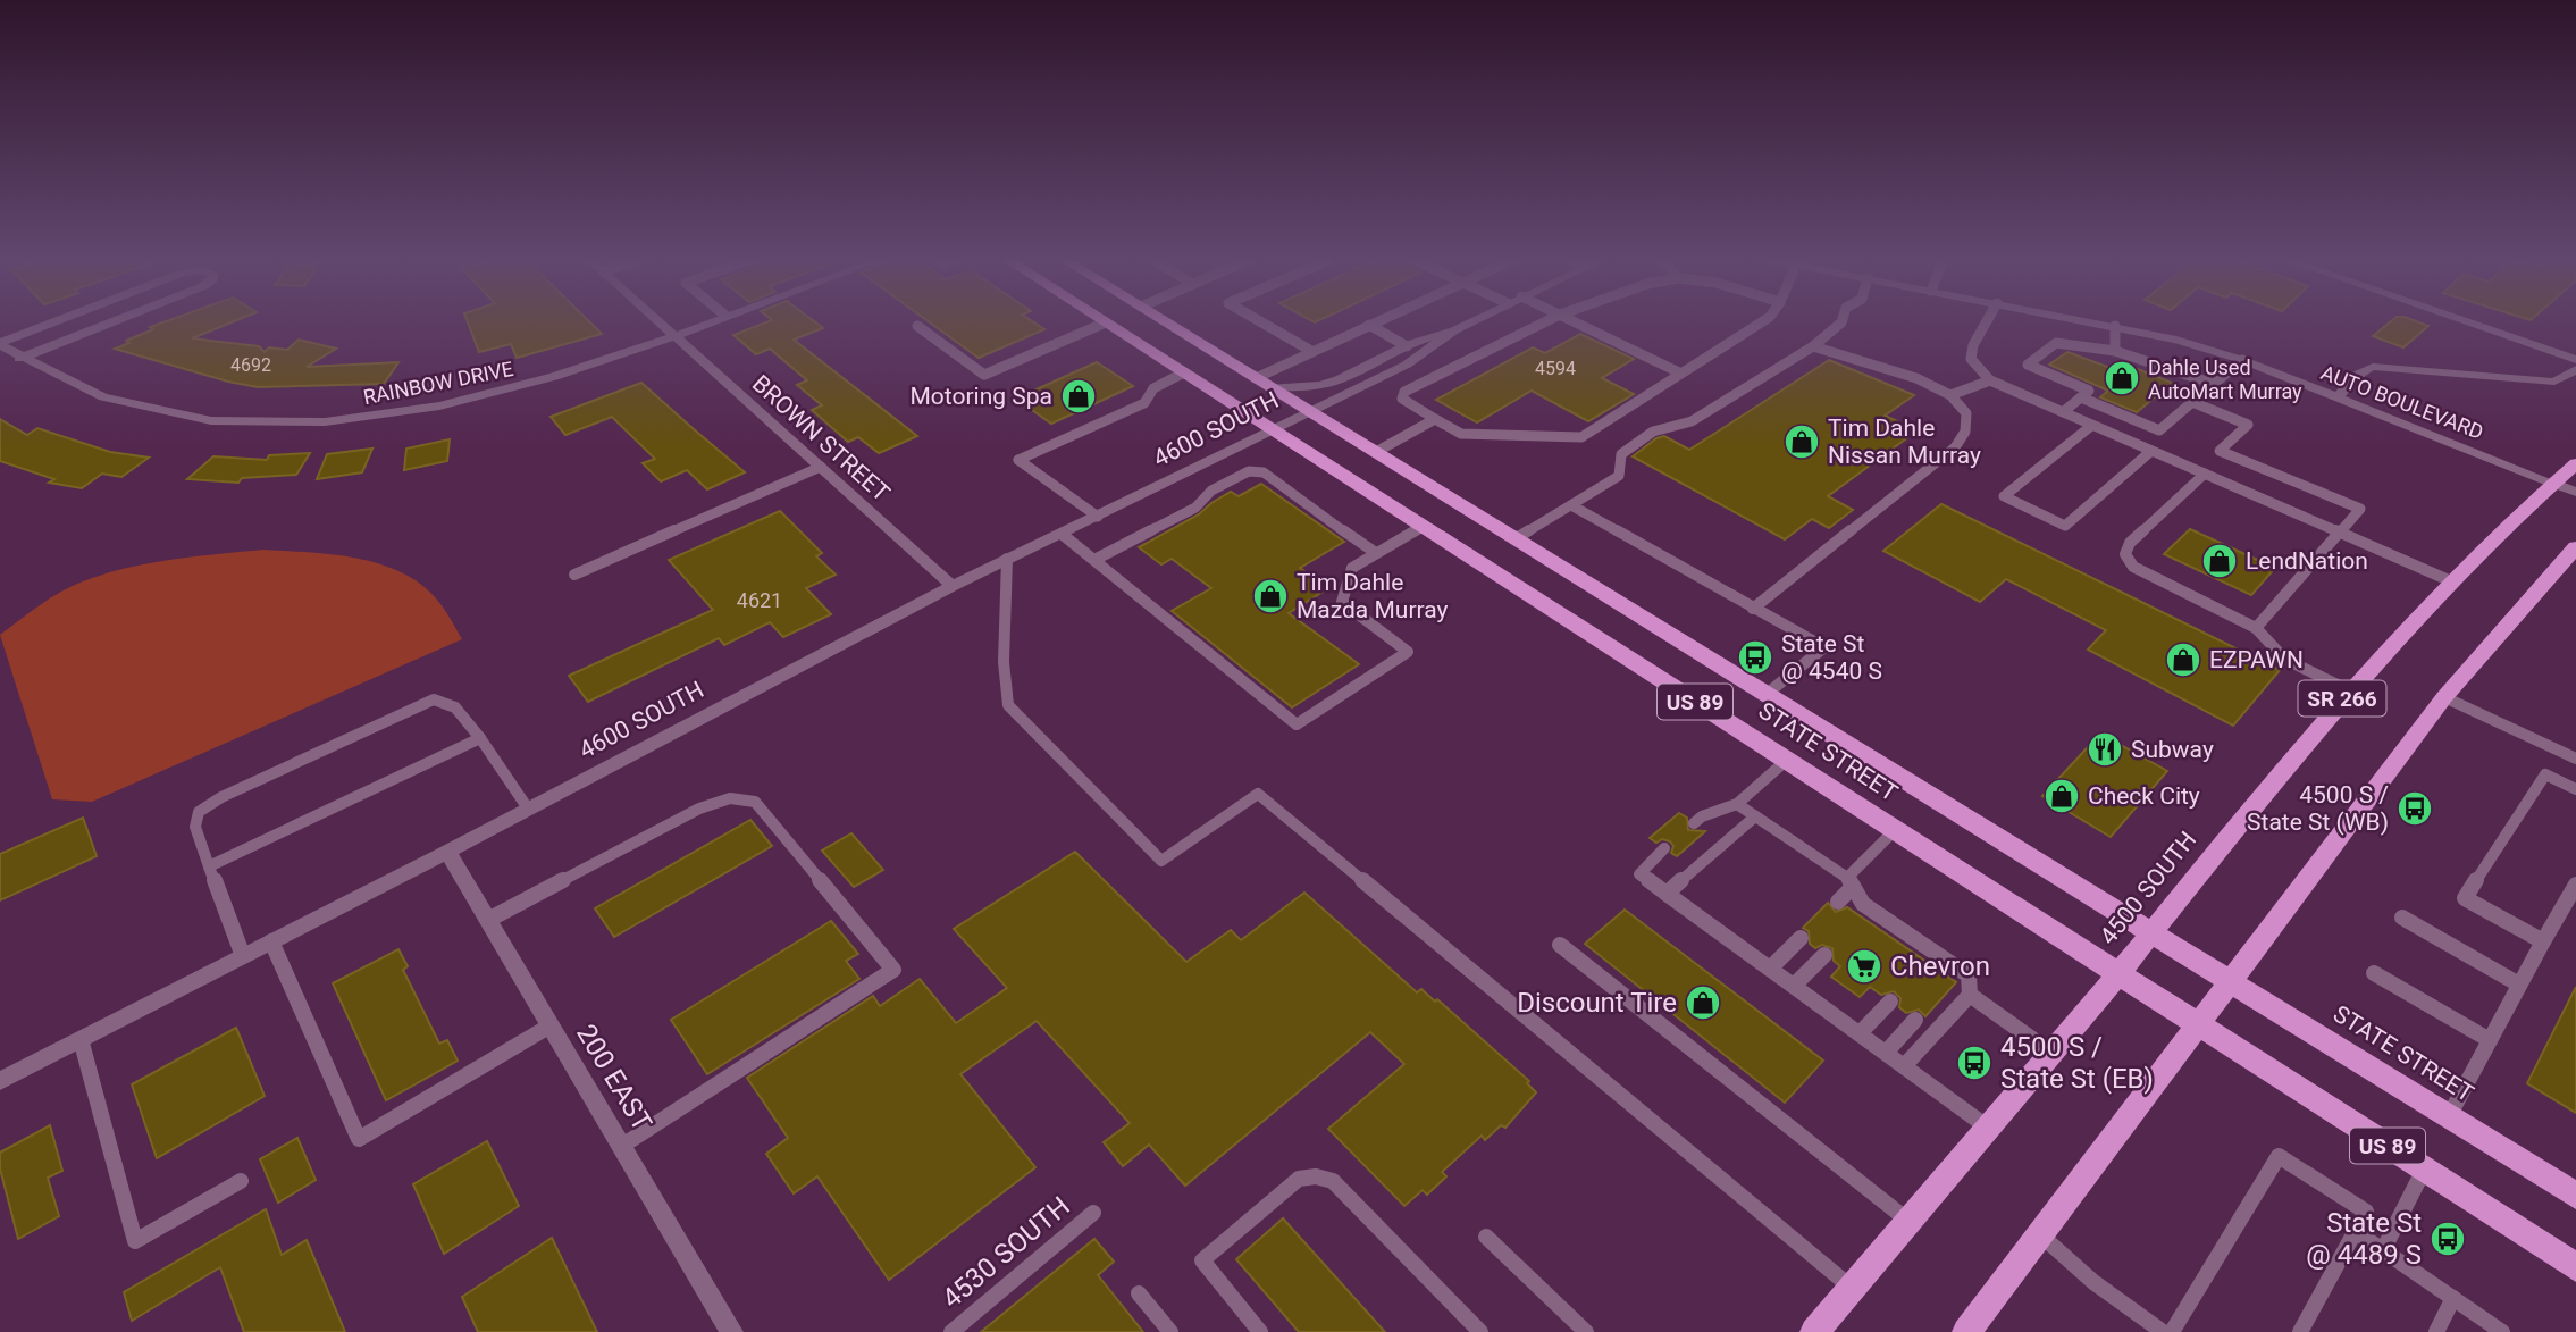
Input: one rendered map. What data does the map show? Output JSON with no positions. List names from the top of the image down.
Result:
{
  "streets": {
    "main road": [
      "SR 266",
      "US 89",
      "STATE STREET",
      "4500 SOUTH"
    ],
    "street": [
      "RAINBOW DRIVE",
      "AUTO BOULEVARD",
      "4600 SOUTH",
      "BROWN STREET",
      "200 EAST"
    ],
    "lane": ["4530 SOUTH"]
  },
  "crossings": [
    ["RAINBOW DRIVE", "BROWN STREET"],
    ["AUTO BOULEVARD", "4500 SOUTH"],
    ["4600 SOUTH", "BROWN STREET"],
    ["4600 SOUTH", "STATE STREET"],
    ["4600 SOUTH", "200 EAST"],
    ["SR 266", "STATE STREET"],
    ["STATE STREET", "4500 SOUTH"]
  ],
  "places": {
    "shop": [
      "Dahle Used AutoMart Murray",
      "Motoring Spa",
      "Tim Dahle Nissan Murray",
      "LendNation",
      "Tim Dahle Mazda Murray",
      "EZPAWN",
      "Check City",
      "Discount Tire"
    ],
    "bus stop": [
      "State St @ 4540 S",
      "4500 S / State St (WB)",
      "4500 S / State St (EB)",
      "State St @ 4489 S"
    ],
    "restaurant": ["Subway"],
    "supermarket": ["Chevron"]
  },
  "house_numbers": ["4692", "4594", "4621"]
}
